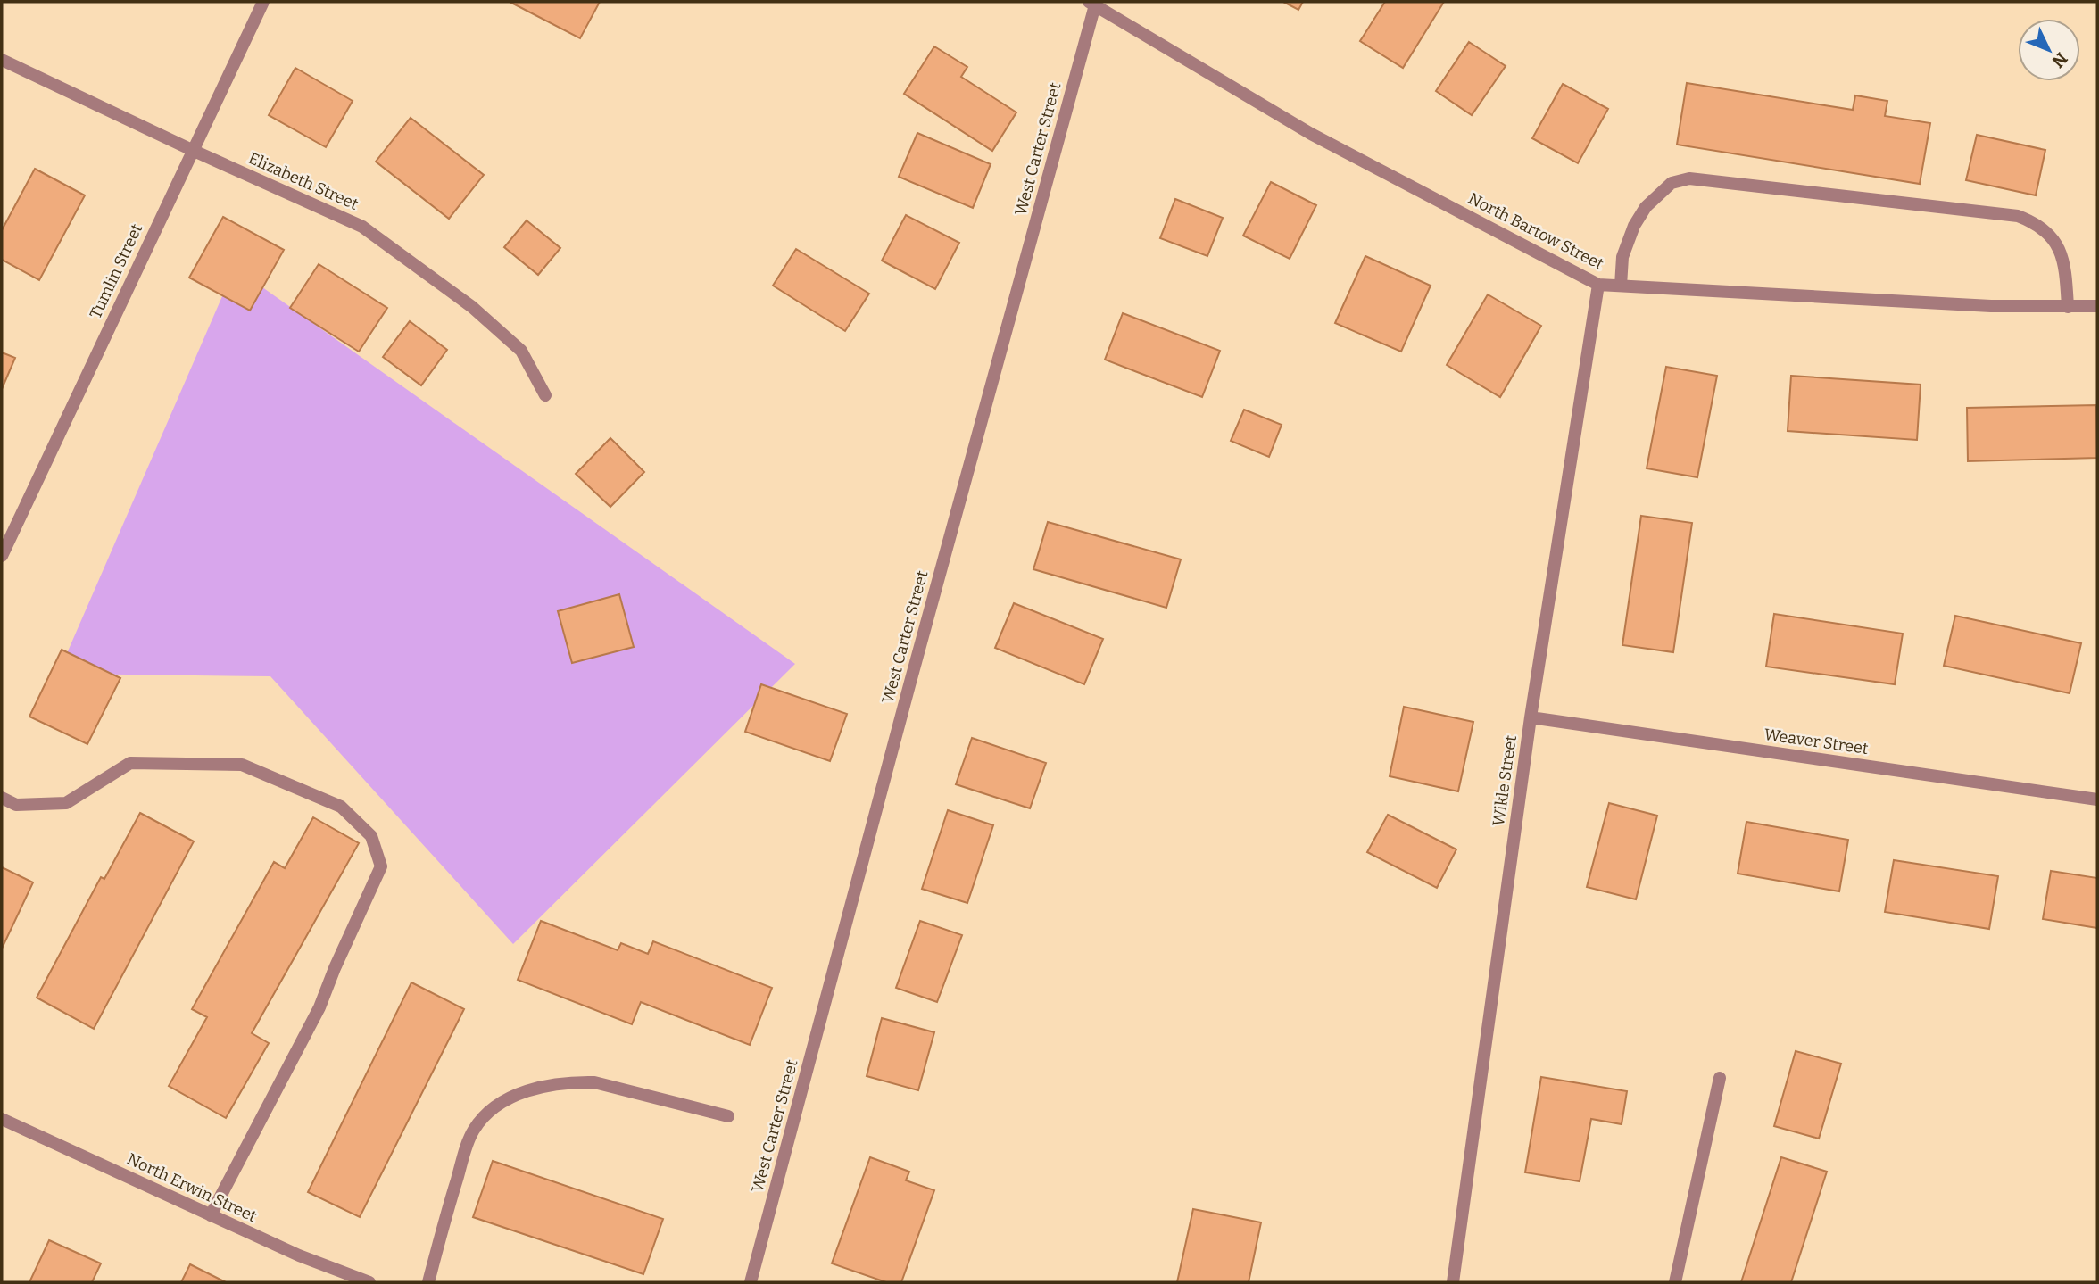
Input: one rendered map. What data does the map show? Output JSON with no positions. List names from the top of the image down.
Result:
{
  "streets": {
    "street": [
      "West Carter Street",
      "Elizabeth Street",
      "North Bartow Street",
      "Tumlin Street",
      "Weaver Street",
      "Wikle Street",
      "North Erwin Street"
    ]
  },
  "crossings": [
    ["West Carter Street", "North Bartow Street"],
    ["Elizabeth Street", "Tumlin Street"],
    ["North Bartow Street", "Wikle Street"],
    ["Weaver Street", "Wikle Street"]
  ],
  "north": "bottom right"
}
